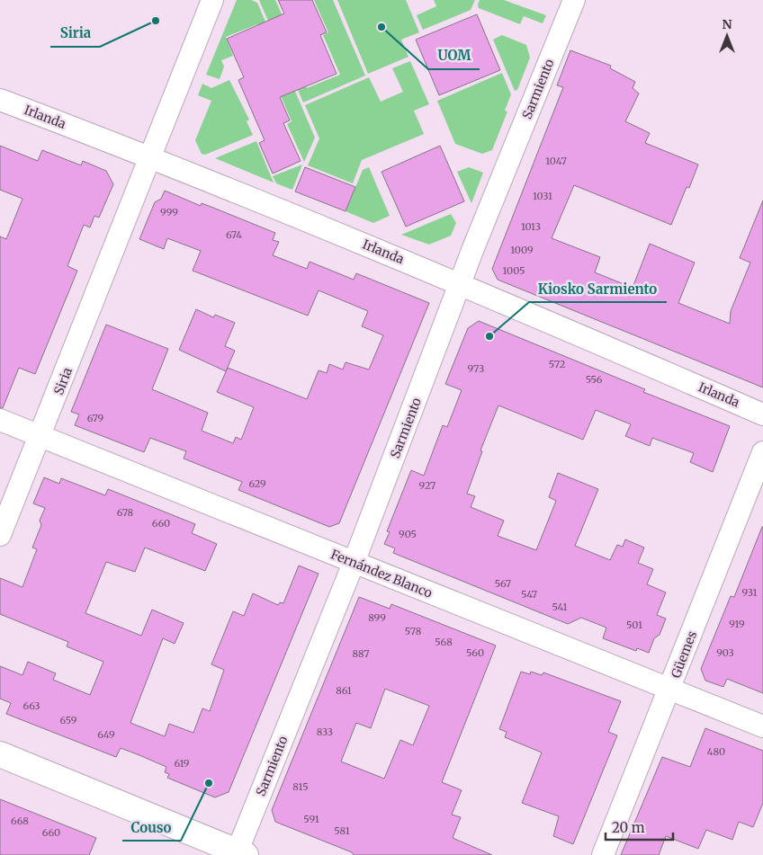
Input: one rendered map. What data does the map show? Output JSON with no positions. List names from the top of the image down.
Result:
{
  "streets": {
    "street": [
      "Sarmiento",
      "Irlanda",
      "Siria",
      "Fernández Blanco",
      "Güemes"
    ]
  },
  "crossings": [
    ["Sarmiento", "Irlanda"],
    ["Sarmiento", "Fernández Blanco"],
    ["Irlanda", "Siria"],
    ["Siria", "Fernández Blanco"],
    ["Fernández Blanco", "Güemes"]
  ],
  "places": [
    "Siria",
    "UOM",
    "Kiosko Sarmiento",
    "Couso"
  ],
  "house_numbers": [
    "1047",
    "1031",
    "999",
    "1013",
    "674",
    "1009",
    "1005",
    "572",
    "973",
    "556",
    "679",
    "629",
    "927",
    "678",
    "660",
    "905",
    "567",
    "931",
    "547",
    "541",
    "899",
    "919",
    "501",
    "578",
    "568",
    "560",
    "903",
    "887",
    "861",
    "663",
    "659",
    "833",
    "649",
    "480",
    "619",
    "815",
    "591",
    "668",
    "581",
    "660"
  ],
  "scale_bar": "20 m",
  "north": "top"
}
